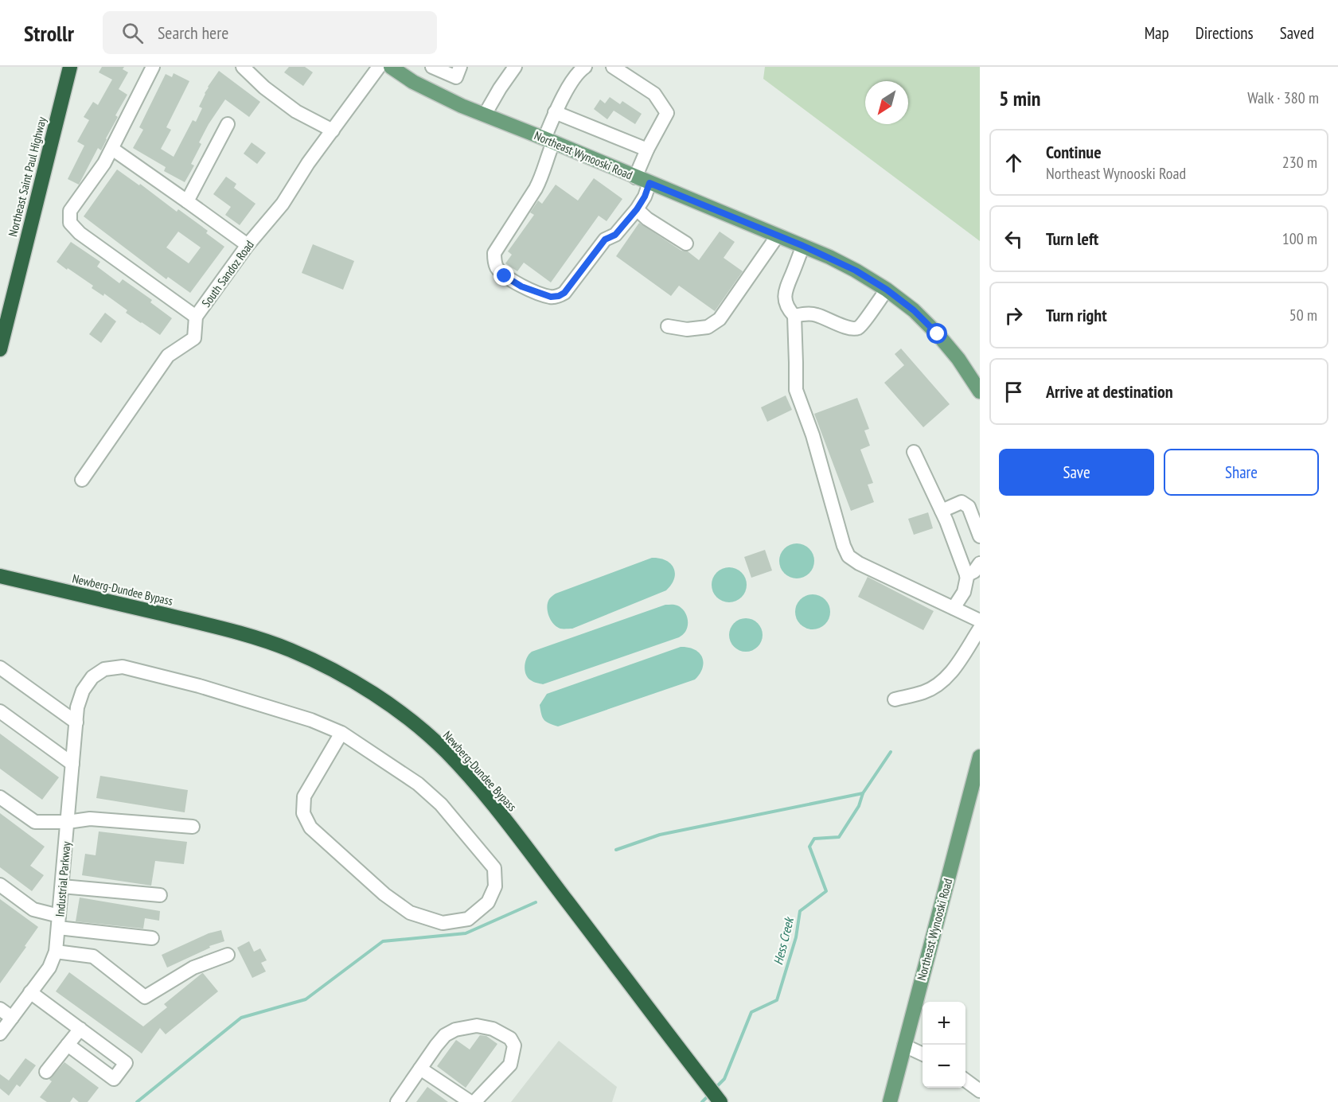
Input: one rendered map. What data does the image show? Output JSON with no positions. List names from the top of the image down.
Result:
{
  "streets": {
    "highway": ["Northeast Saint Paul Highway", "Newberg-Dundee Bypass"],
    "main road": ["Northeast Wynooski Road"],
    "street": ["South Sandoz Road", "Industrial Parkway"]
  },
  "water": ["Hess Creek"],
  "north": "bottom left",
  "page": {
    "header": "Strollr",
    "search": "Search here",
    "nav": ["Map", "Directions", "Saved"],
    "heading": ["5 min", "Walk · 380 m"],
    "list": [
      ["Continue", "Northeast Wynooski Road", "230 m"],
      ["Turn left", "100 m"],
      ["Turn right", "50 m"],
      "Arrive at destination"
    ],
    "buttons": ["Save", "Share"],
    "map_buttons": ["+", "−"]
  }
}
